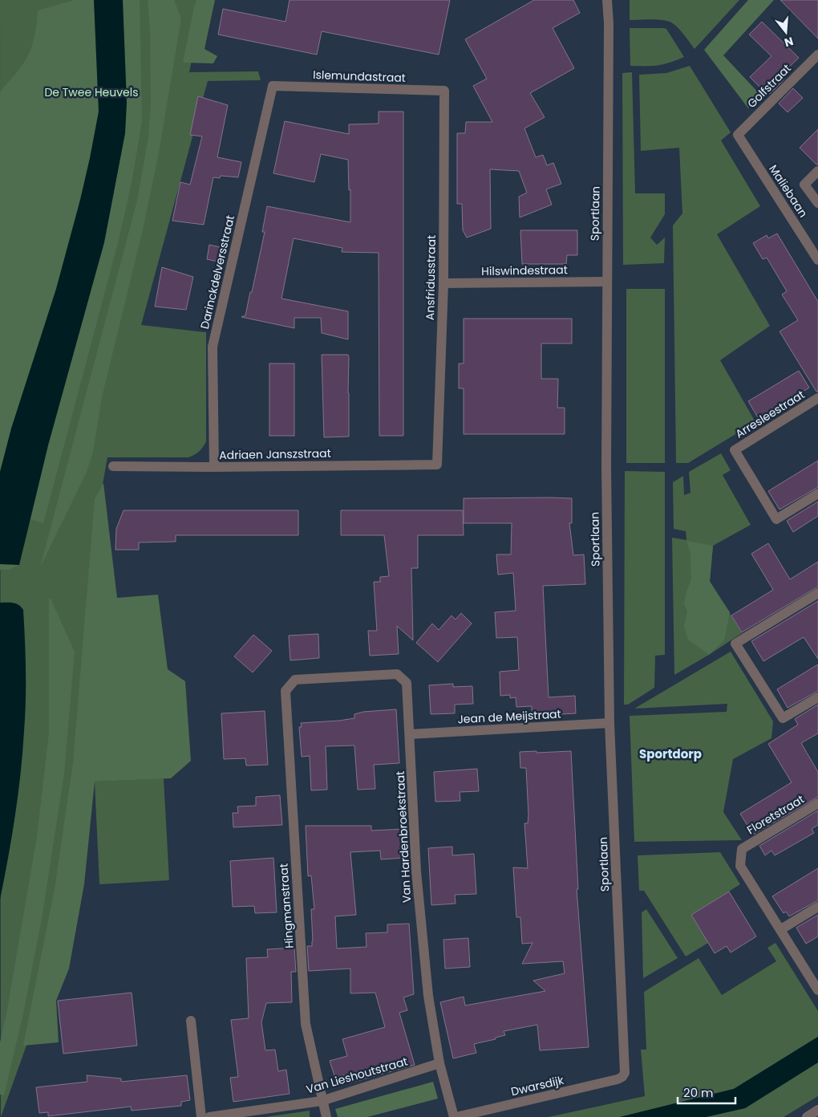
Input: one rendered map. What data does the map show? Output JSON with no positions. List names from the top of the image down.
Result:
{
  "streets": {
    "street": [
      "Islemundastraat",
      "Golfstraat",
      "Maliebaan",
      "Sportlaan",
      "Hilswindestraat",
      "Darinckdelversstraat",
      "Ansfridusstraat",
      "Arresleestraat",
      "Adriaen Janszstraat",
      "Jean de Meijstraat",
      "Floretstraat",
      "Van Hardenbroekstraat",
      "Hingmanstraat",
      "Van Lieshoutstraat",
      "Dwarsdijk"
    ]
  },
  "crossings": [
    ["Islemundastraat", "Darinckdelversstraat"],
    ["Islemundastraat", "Ansfridusstraat"],
    ["Golfstraat", "Maliebaan"],
    ["Sportlaan", "Hilswindestraat"],
    ["Sportlaan", "Jean de Meijstraat"],
    ["Sportlaan", "Dwarsdijk"],
    ["Hilswindestraat", "Ansfridusstraat"],
    ["Darinckdelversstraat", "Adriaen Janszstraat"],
    ["Ansfridusstraat", "Adriaen Janszstraat"],
    ["Jean de Meijstraat", "Van Hardenbroekstraat"],
    ["Van Hardenbroekstraat", "Hingmanstraat"],
    ["Van Hardenbroekstraat", "Van Lieshoutstraat"],
    ["Van Hardenbroekstraat", "Dwarsdijk"],
    ["Hingmanstraat", "Van Lieshoutstraat"]
  ],
  "districts": ["Sportdorp"],
  "parks": ["De Twee Heuvels"],
  "scale_bar": "20 m",
  "north": "bottom"
}
